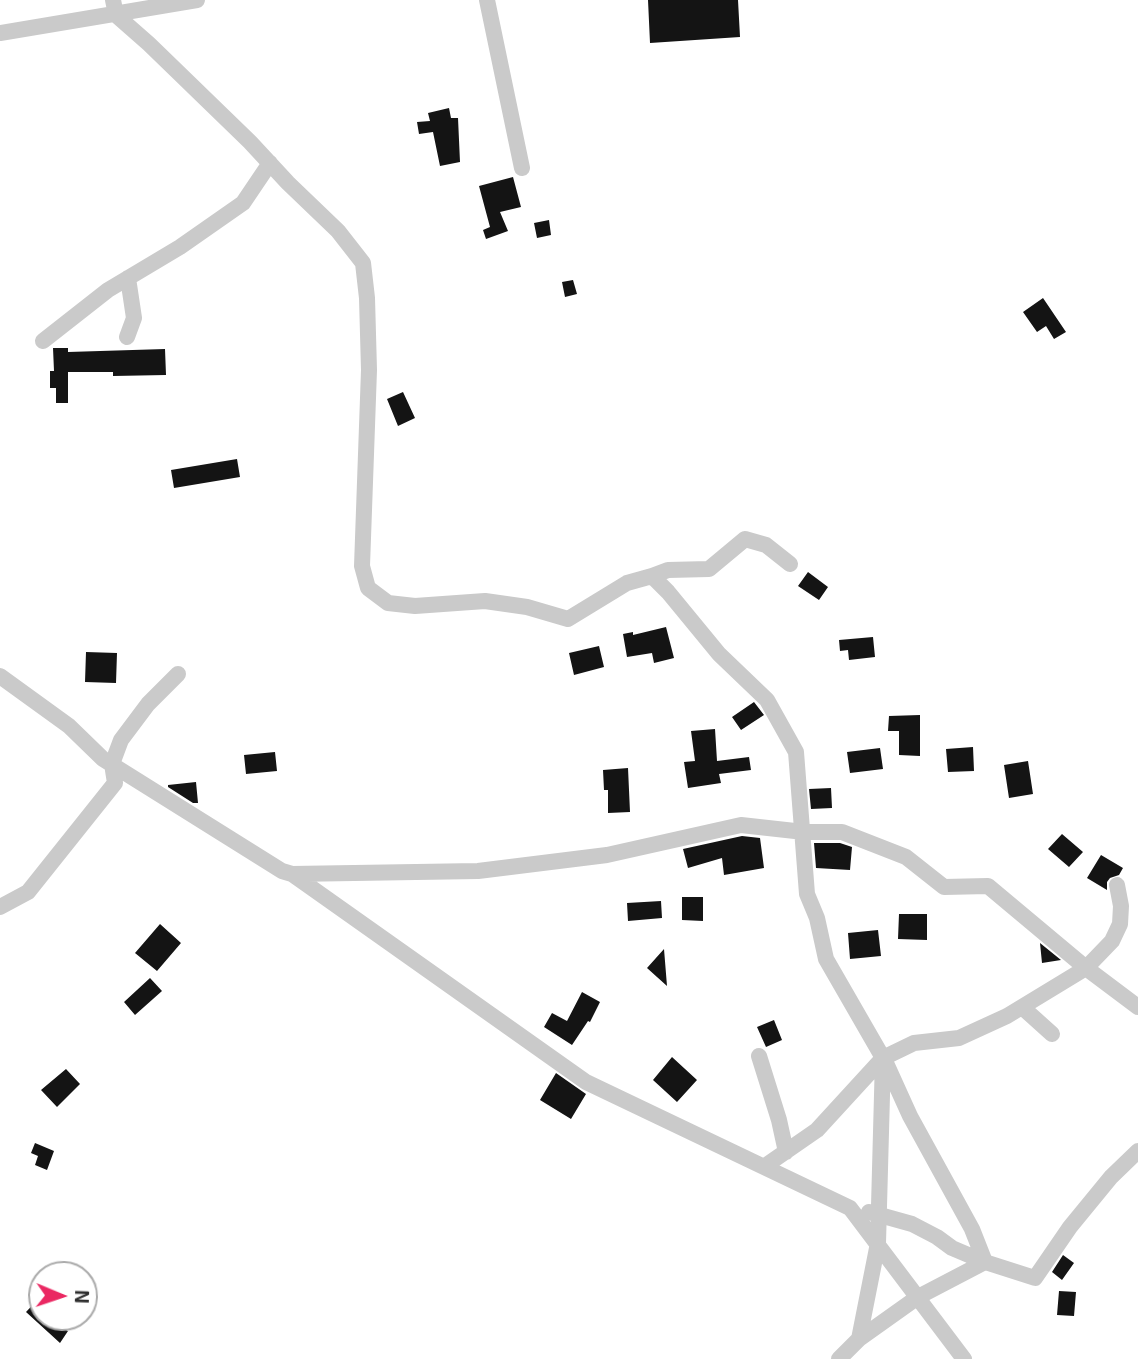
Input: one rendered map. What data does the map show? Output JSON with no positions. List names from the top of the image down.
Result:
{
  "north": "right"
}
